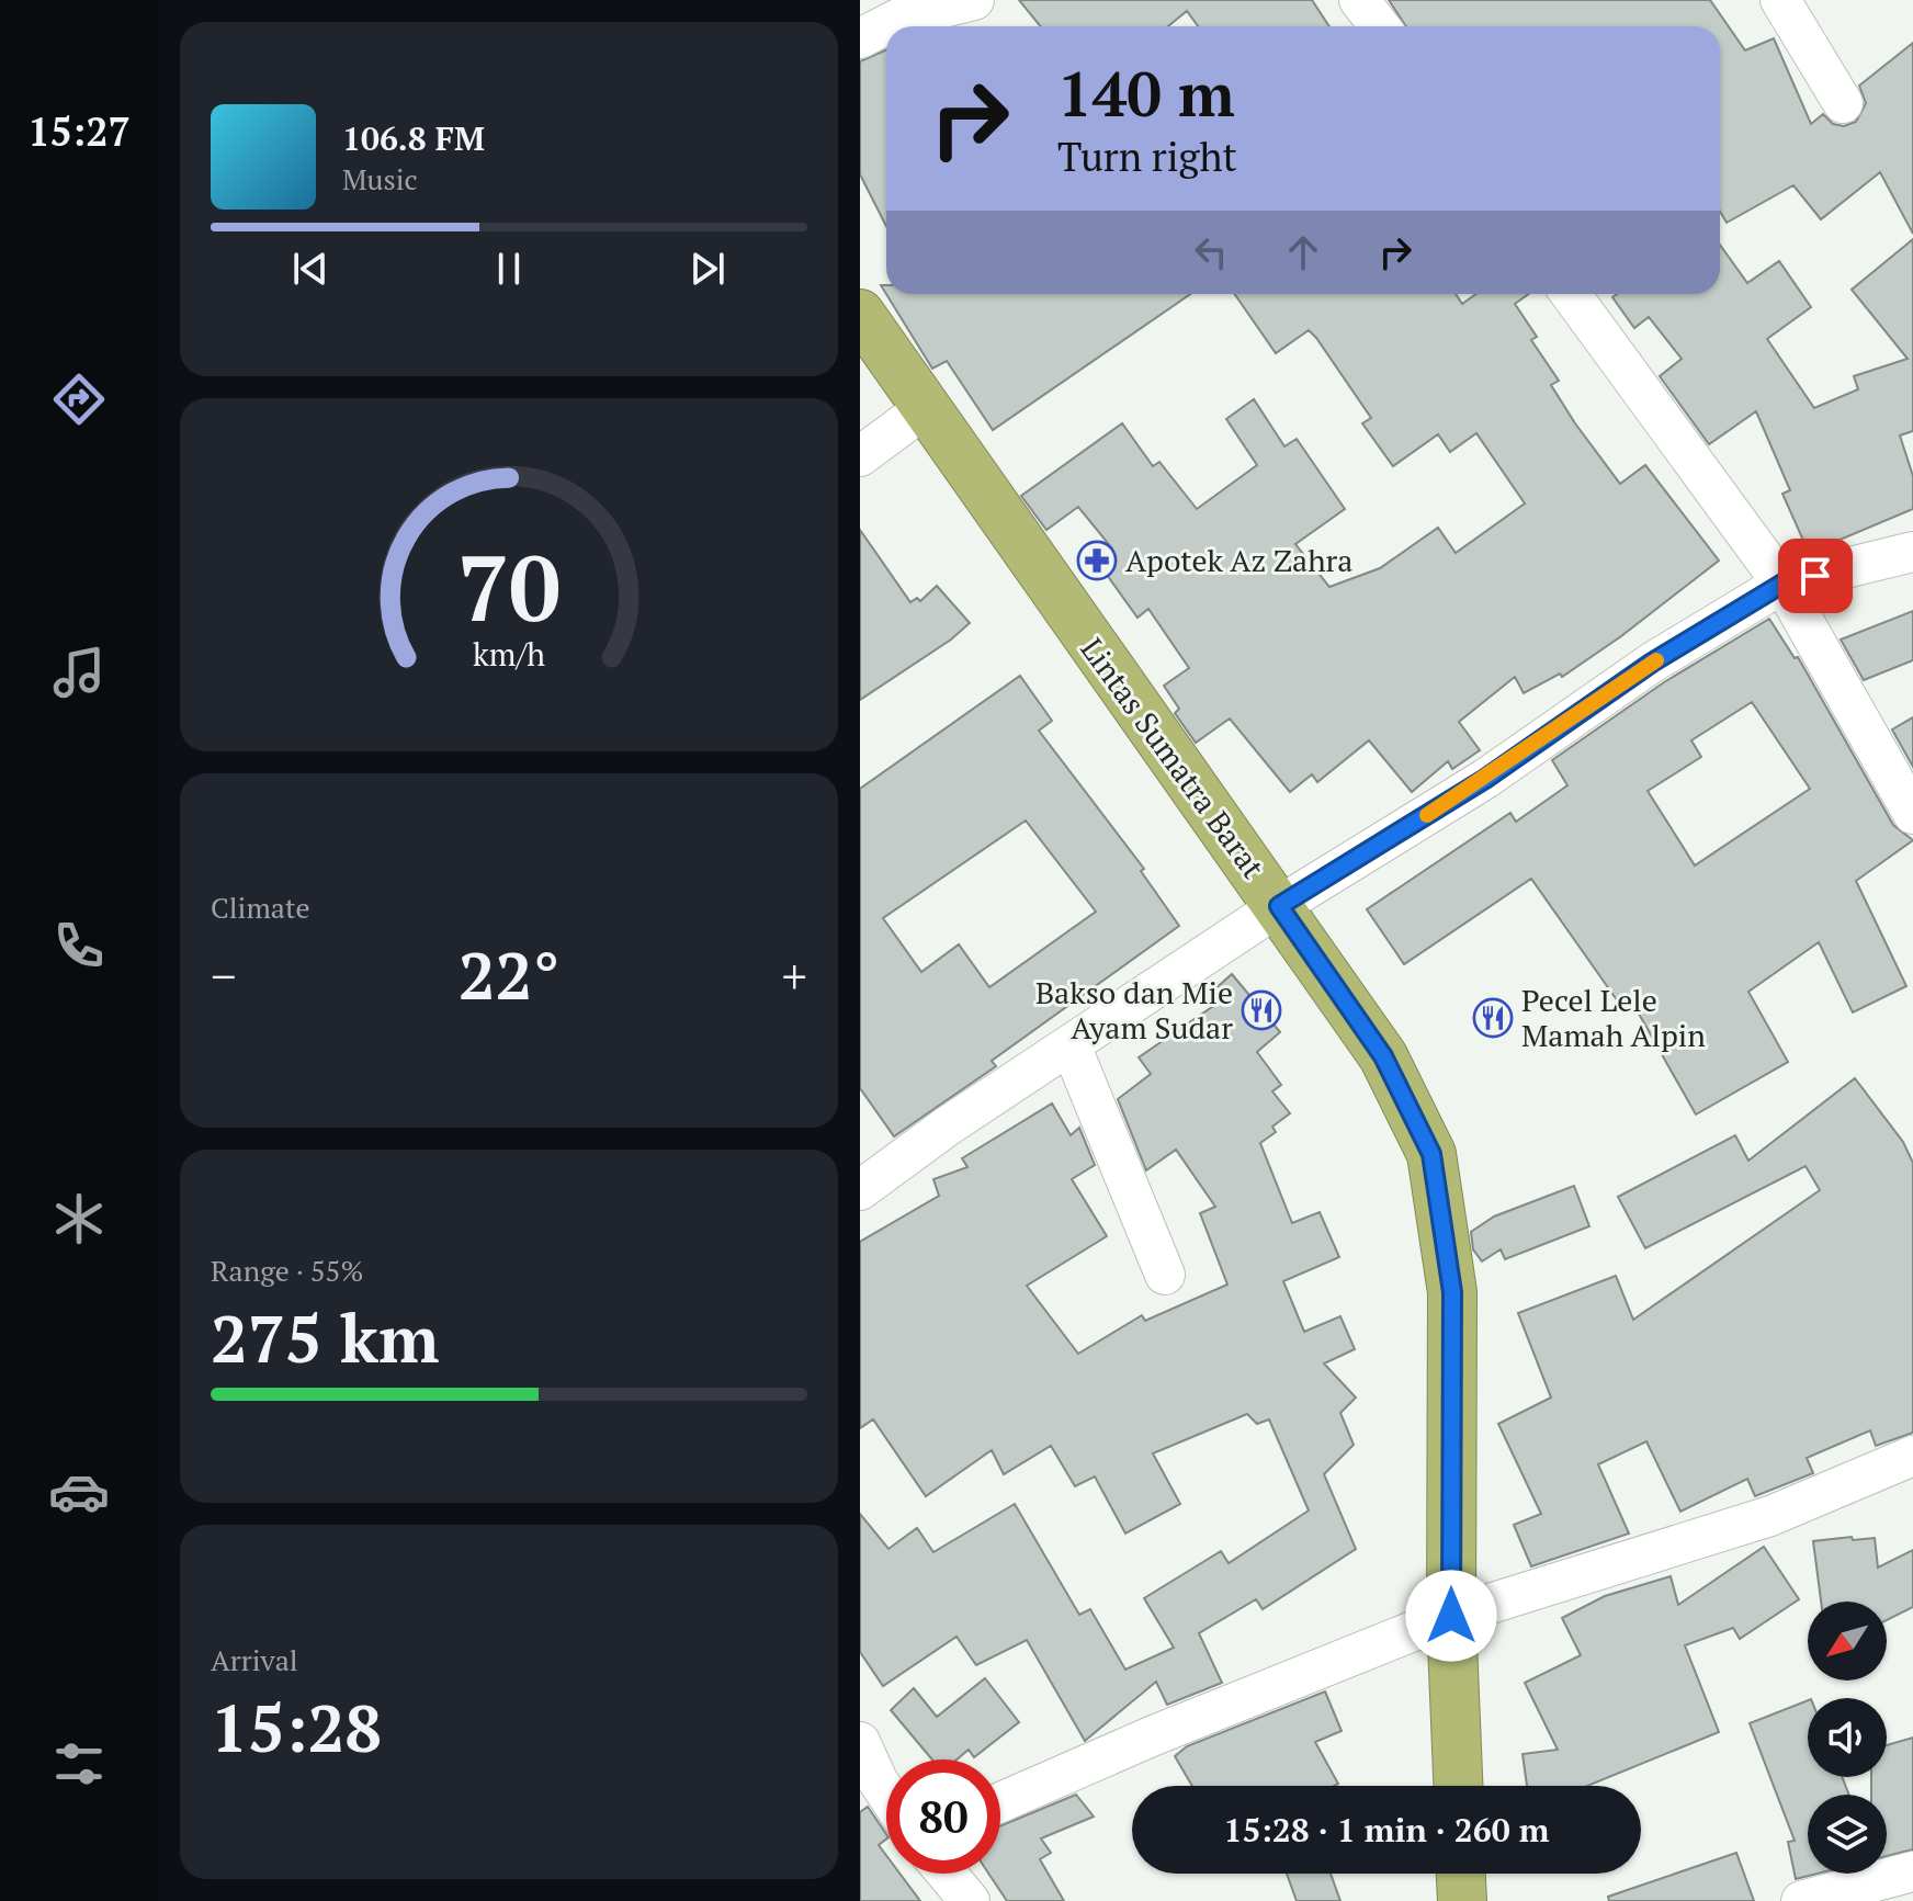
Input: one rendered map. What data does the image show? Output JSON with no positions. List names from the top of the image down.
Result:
{
  "streets": {
    "highway": ["Lintas Sumatra Barat"]
  },
  "places": {
    "pharmacy": ["Apotek Az Zahra"],
    "restaurant": ["Bakso dan Mie Ayam Sudar", "Pecel Lele Mamah Alpin"]
  },
  "north": "bottom left",
  "page": {
    "tabs": "15:27",
    "turn": ["140 m", "Turn right"],
    "song": ["106.8 FM", "Music"],
    "tile": [
      "Climate",
      ["Range · 55%", "275 km"],
      ["Arrival", "15:28"]
    ],
    "heat": ["−", "22°", "+"],
    "limit": "80",
    "trip": "15:28 · 1 min · 260 m",
    "gauge": ["70", "km/h"]
  }
}
